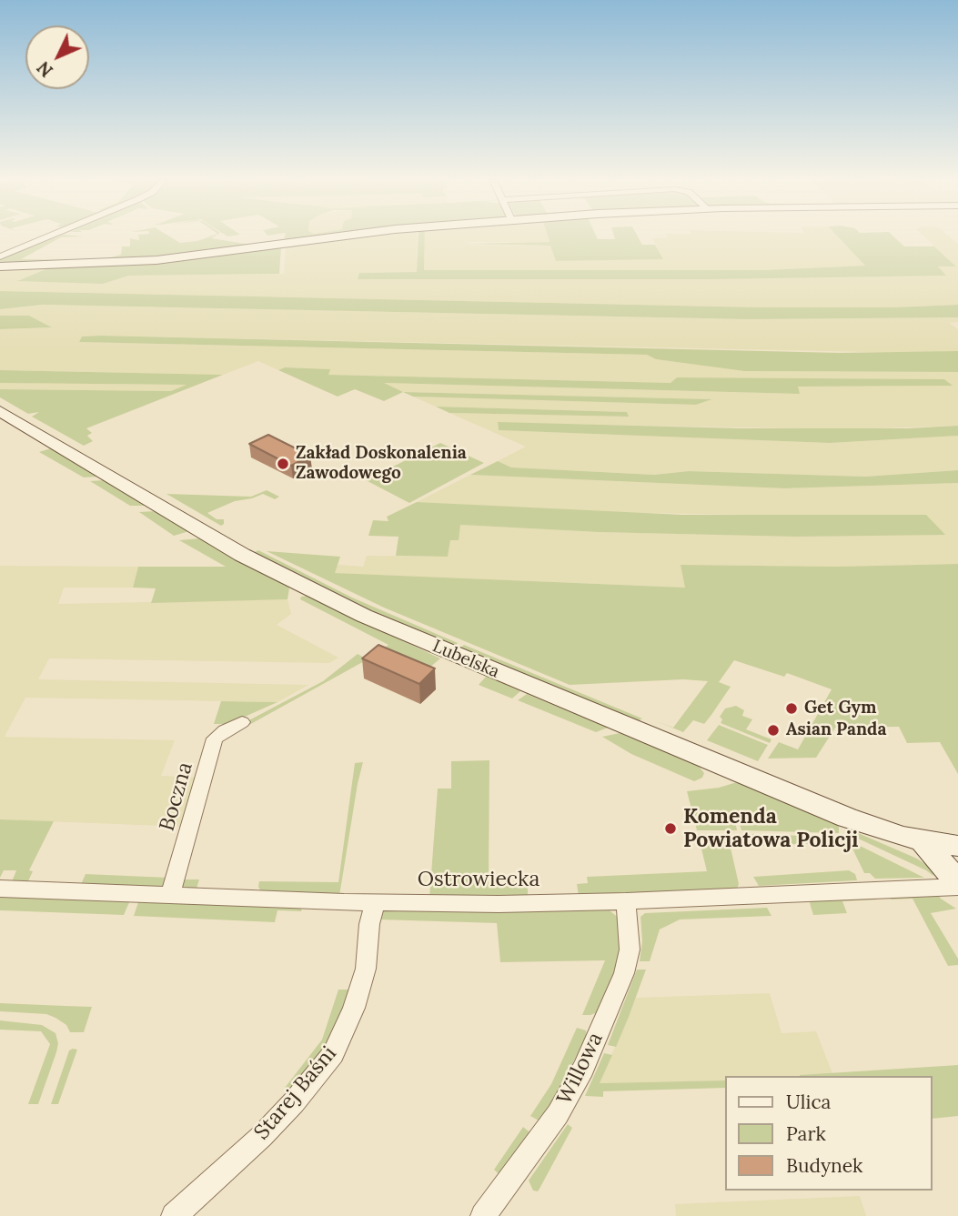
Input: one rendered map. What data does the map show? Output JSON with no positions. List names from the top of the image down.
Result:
{
  "streets": {
    "main road": ["Lubelska"],
    "street": [
      "Boczna",
      "Ostrowiecka",
      "Willowa",
      "Starej Baśni"
    ]
  },
  "crossings": [
    ["Boczna", "Ostrowiecka"],
    ["Ostrowiecka", "Willowa"],
    ["Ostrowiecka", "Starej Baśni"]
  ],
  "places": [
    "Zakład Doskonalenia Zawodowego",
    "Get Gym",
    "Asian Panda",
    "Komenda Powiatowa Policji"
  ],
  "legend": ["Ulica", "Park", "Budynek"],
  "north": "bottom left"
}
